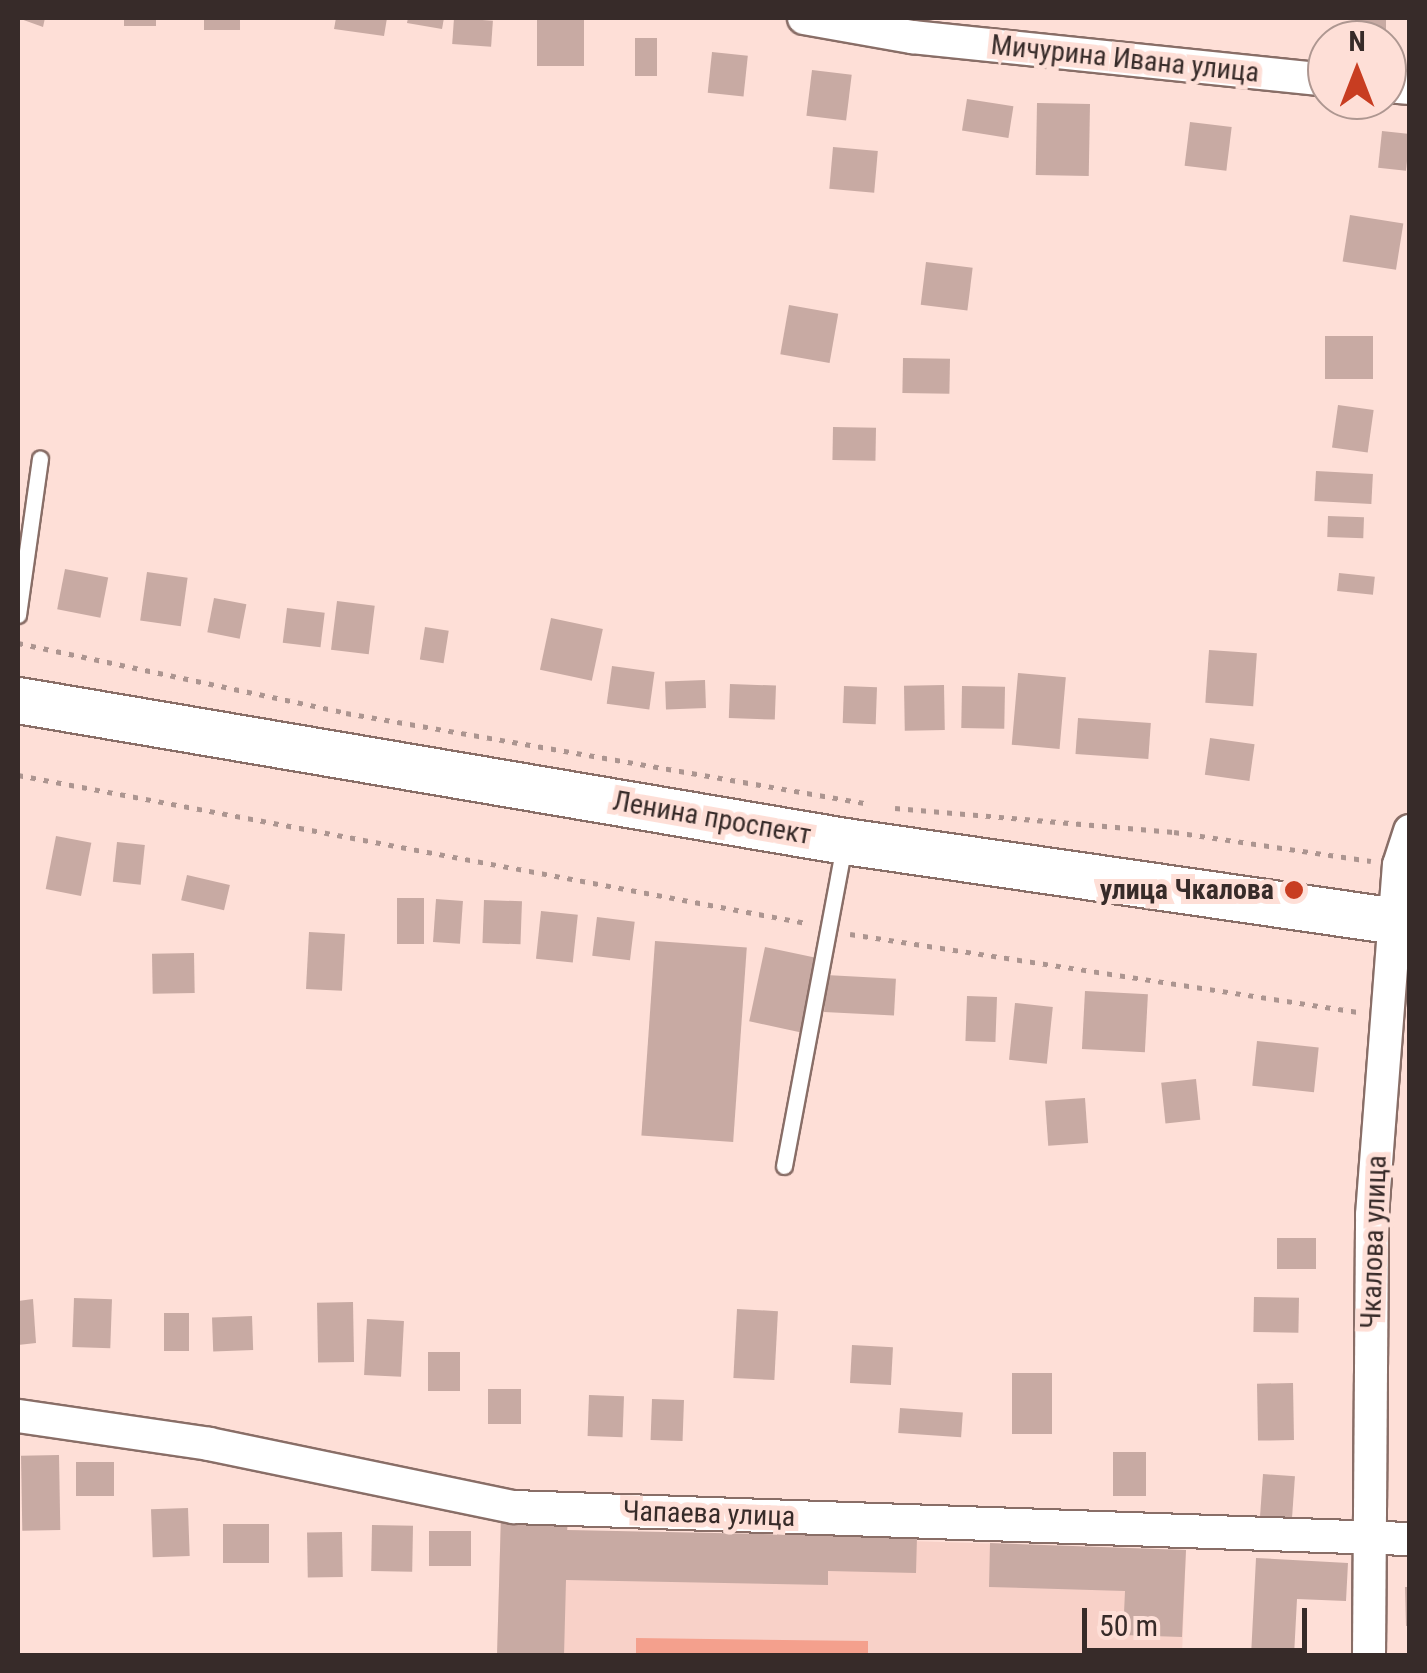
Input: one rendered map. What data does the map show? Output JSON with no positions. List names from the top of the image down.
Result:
{
  "streets": {
    "main road": ["Ленина проспект"],
    "street": ["Мичурина Ивана улица", "Чкалова улица", "Чапаева улица"]
  },
  "crossings": [
    ["Ленина проспект", "Чкалова улица"],
    ["Чкалова улица", "Чапаева улица"]
  ],
  "places": ["улица Чкалова"],
  "scale_bar": "50 m",
  "north": "top"
}
